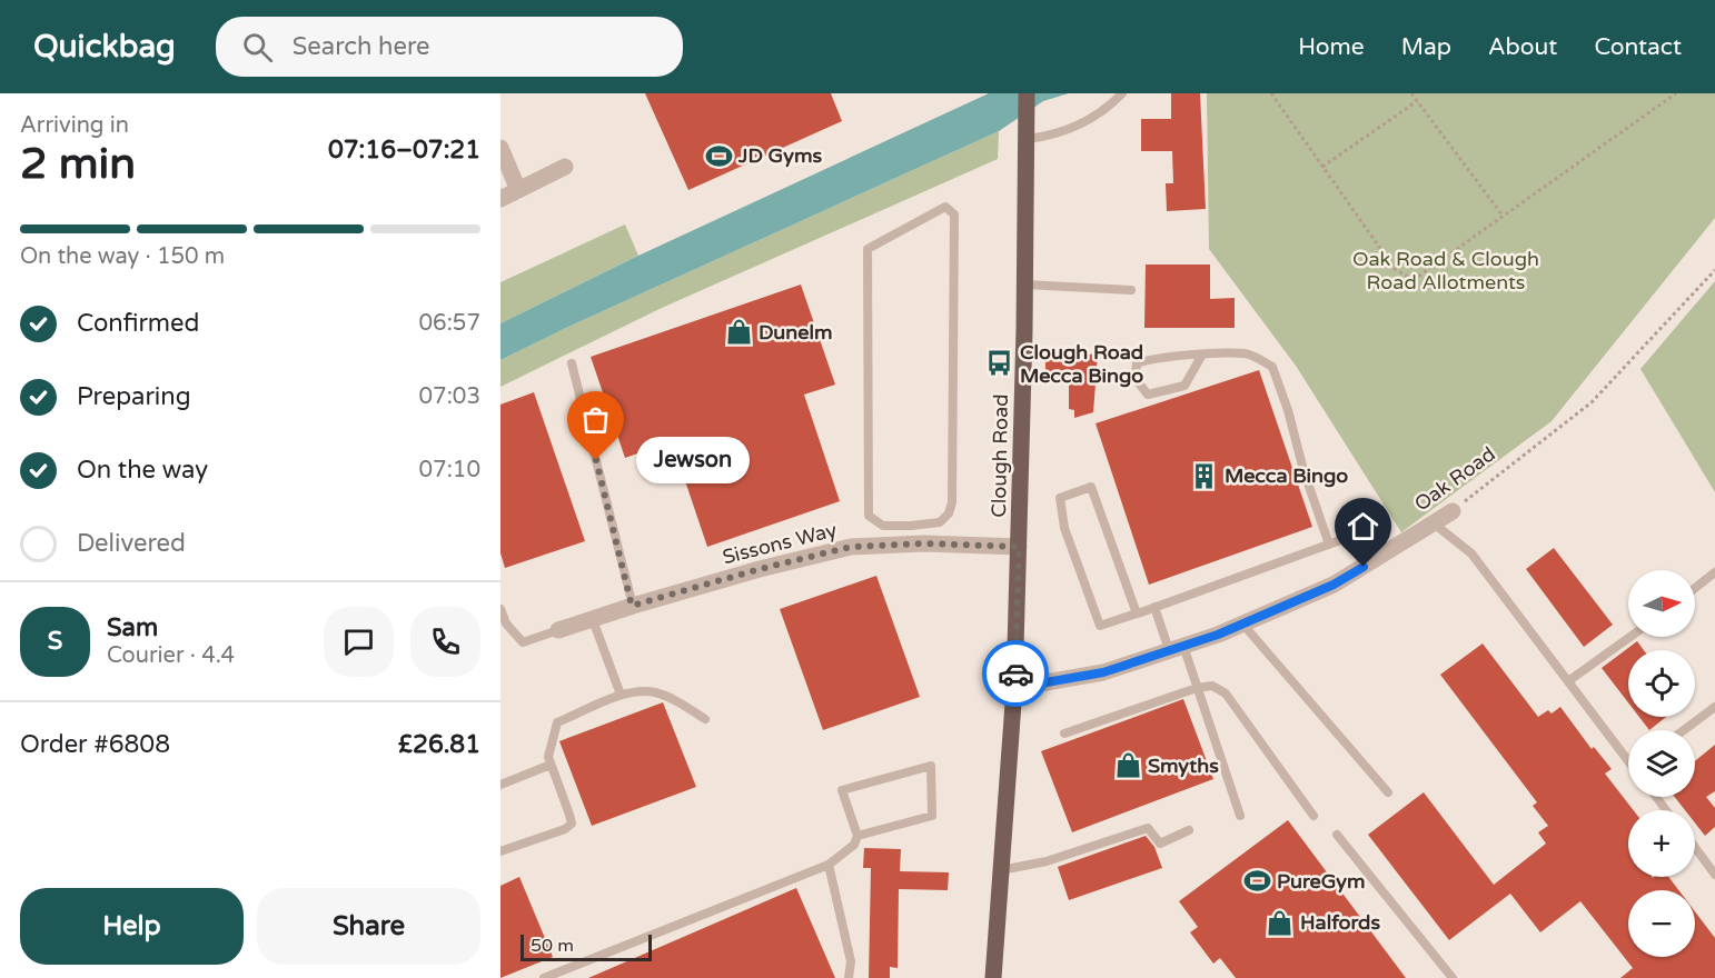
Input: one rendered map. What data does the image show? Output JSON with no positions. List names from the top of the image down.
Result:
{
  "streets": {
    "main road": ["Clough Road"],
    "street": ["Oak Road", "Sissons Way"]
  },
  "crossings": [
    ["Clough Road", "Oak Road"],
    ["Clough Road", "Sissons Way"]
  ],
  "parks": ["Oak Road & Clough Road Allotments"],
  "places": {
    "sports": ["JD Gyms", "PureGym"],
    "shop": ["Dunelm", "Smyths", "Halfords"],
    "bus stop": ["Clough Road Mecca Bingo"],
    "other": ["Jewson"],
    "building": ["Mecca Bingo"]
  },
  "scale_bar": "50 m",
  "north": "right",
  "page": {
    "header": "Quickbag",
    "search": "Search here",
    "nav": [
      "Home",
      "Map",
      "About",
      "Contact"
    ],
    "heading": ["2 min", "Arriving in", "07:16–07:21"],
    "panel": [
      "Sam",
      "Courier · 4.4",
      "Order #6808",
      "£26.81"
    ],
    "bar": "On the way · 150 m",
    "list": [
      ["Confirmed", "06:57"],
      ["Preparing", "07:03"],
      ["On the way", "07:10"],
      "Delivered"
    ],
    "bubble": "Jewson",
    "map_buttons": ["+", "−"],
    "round": "S",
    "buttons": ["Help", "Share"],
    "scale": "50 m"
  }
}
